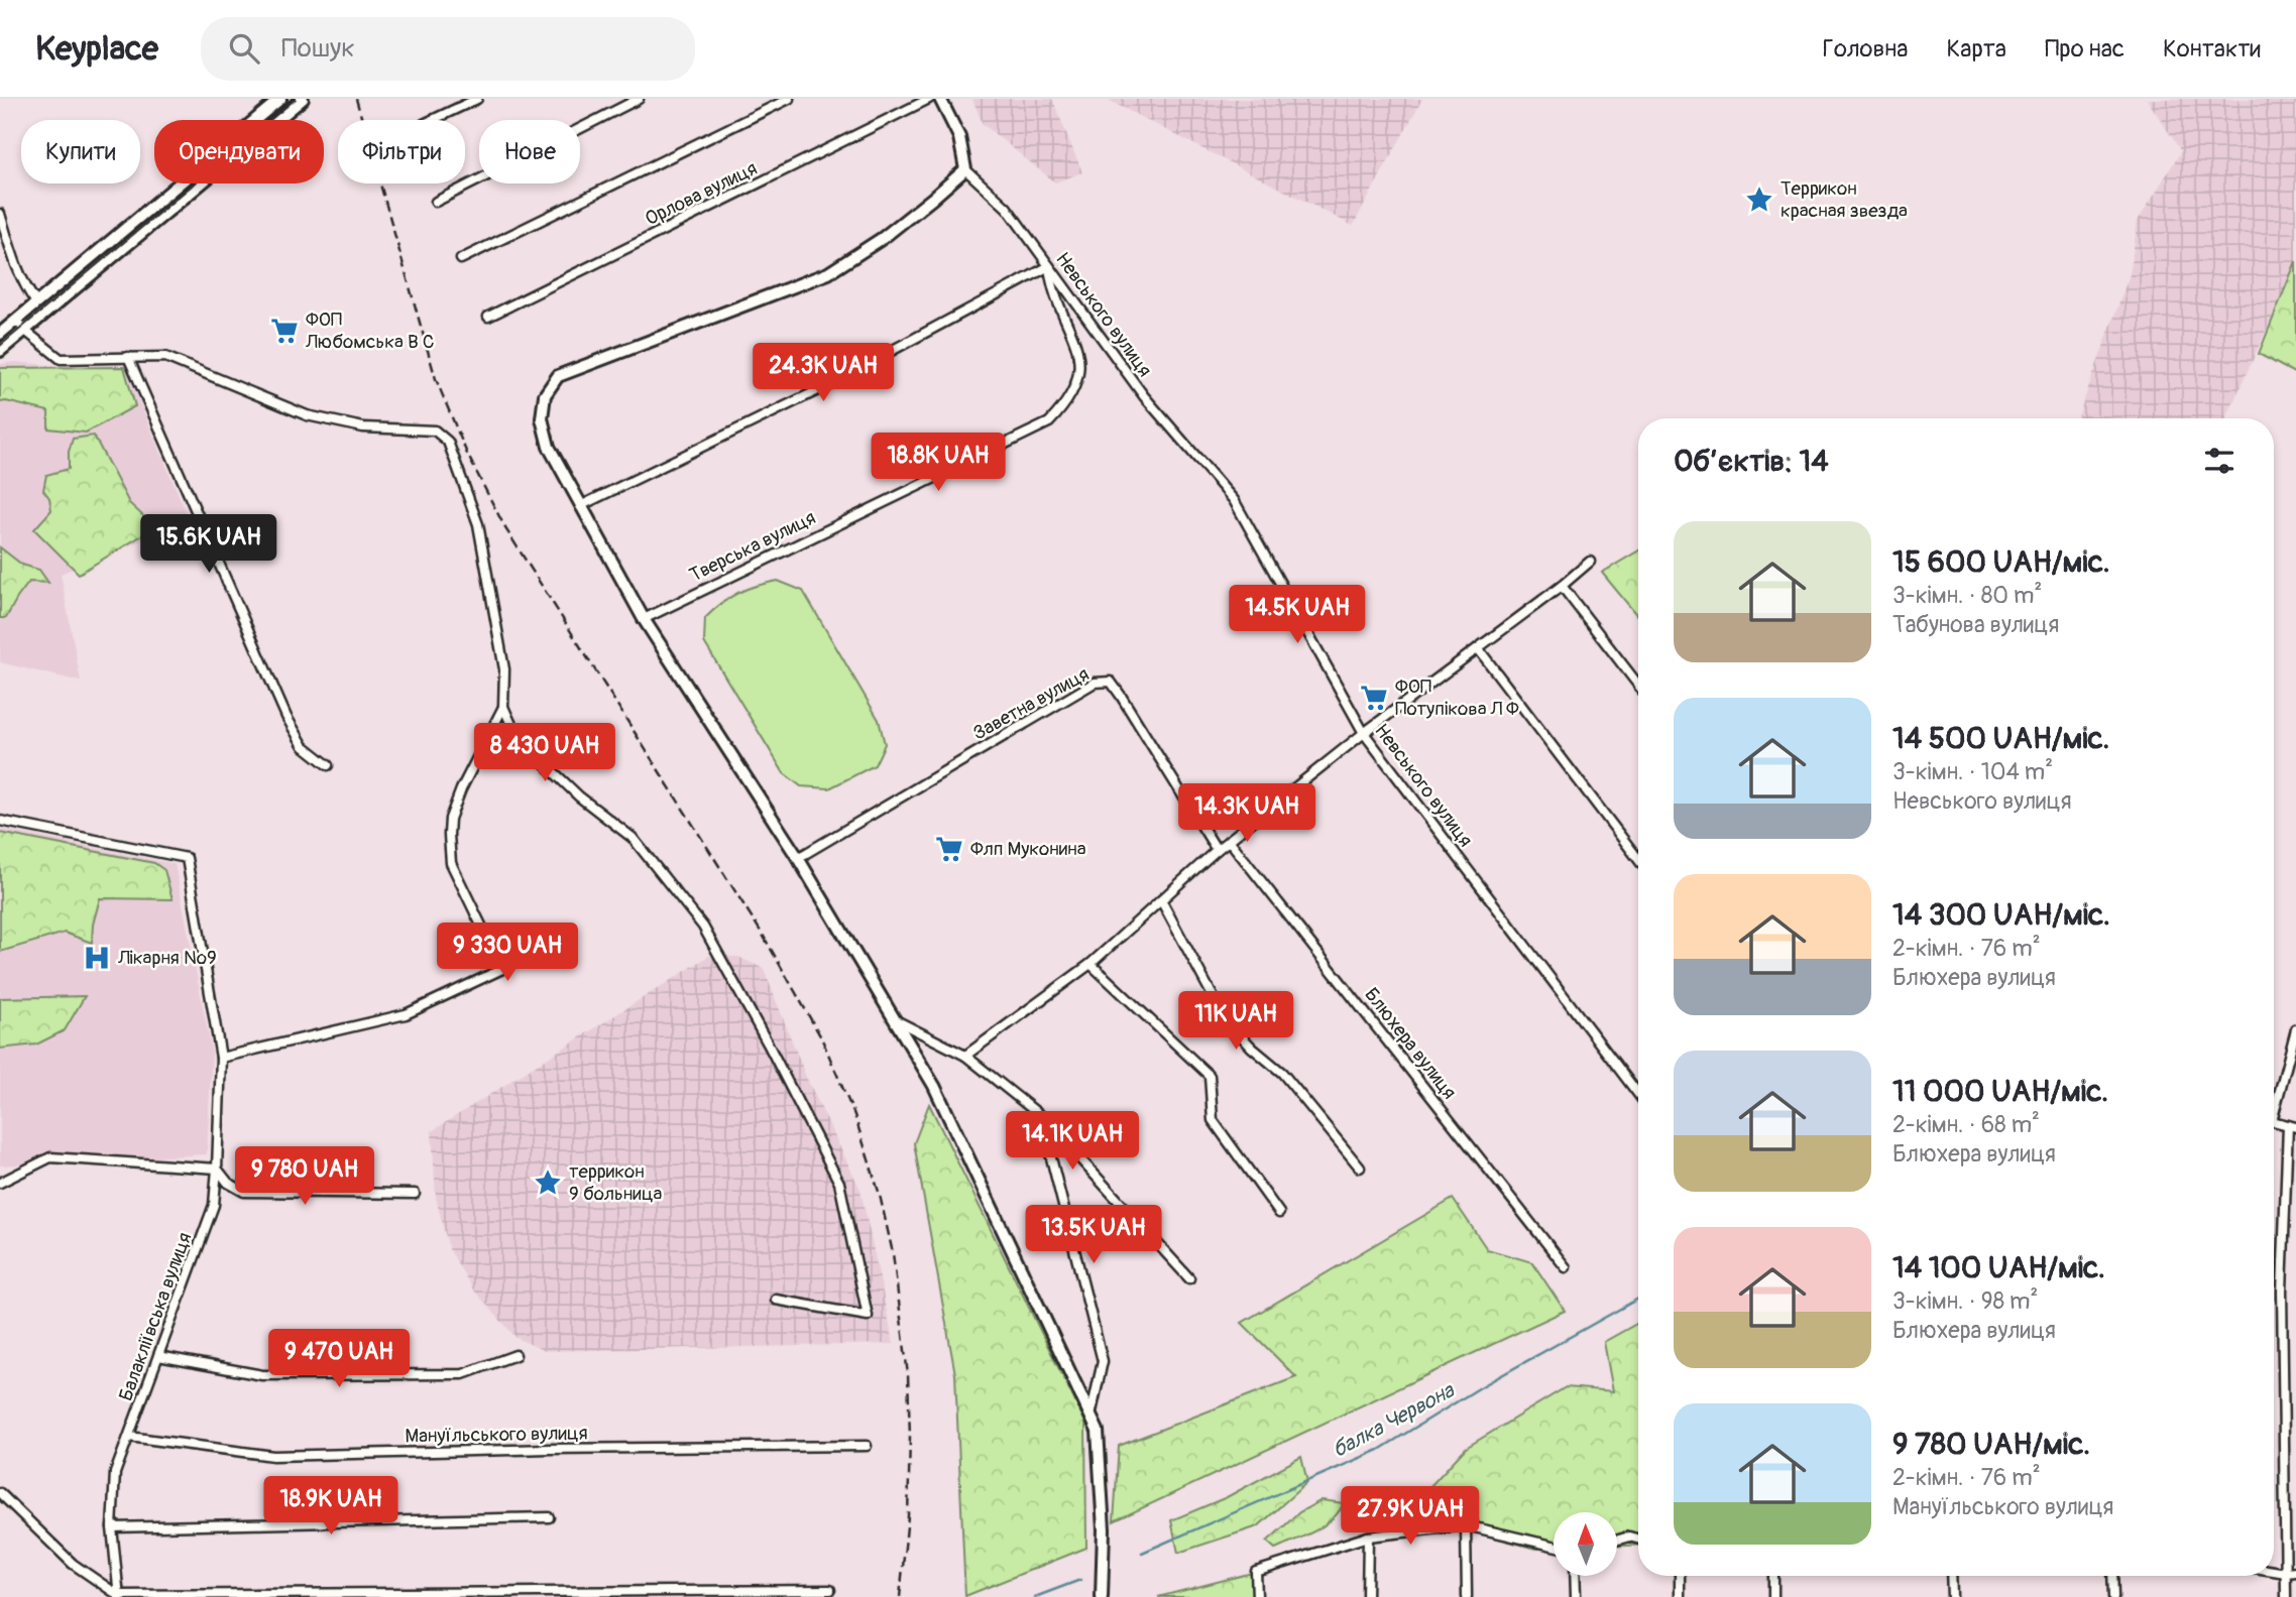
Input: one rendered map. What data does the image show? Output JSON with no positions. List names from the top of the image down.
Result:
{
  "streets": {
    "street": [
      "Орлова вулиця",
      "Невського вулиця",
      "Тверська вулиця",
      "Заветна вулиця",
      "Блюхера вулиця",
      "Балакліївська вулиця",
      "Мануїльського вулиця"
    ]
  },
  "crossings": [
    ["Невського вулиця", "Тверська вулиця"],
    ["Балакліївська вулиця", "Мануїльського вулиця"]
  ],
  "water": ["балка Червона"],
  "places": {
    "place": ["Террикон красная звезда", "террикон 9 больница"],
    "supermarket": ["ФОП Любомська В С", "ФОП Потупікова Л Ф", "Флп Муконина"],
    "hospital": ["Лікарня №9"]
  },
  "north": "top",
  "page": {
    "header": "Keyplace",
    "search": "Пошук",
    "nav": [
      "Головна",
      "Карта",
      "Про нас",
      "Контакти"
    ],
    "chip": [
      "Купити",
      "Орендувати",
      "Фільтри",
      "Нове"
    ],
    "price": [
      "24.3K UAH",
      "18.8K UAH",
      "15.6K UAH",
      "14.5K UAH",
      "8 430 UAH",
      "14.3K UAH",
      "9 330 UAH",
      "11K UAH",
      "14.1K UAH",
      "9 780 UAH",
      "13.5K UAH",
      "9 470 UAH",
      "18.9K UAH",
      "27.9K UAH"
    ],
    "heading": "Об’єктів: 14",
    "list": [
      {
        "name": "15 600 UAH/міс.",
        "note": "3-кімн. · 80 m² · Табунова вулиця"
      },
      {
        "name": "14 500 UAH/міс.",
        "note": "3-кімн. · 104 m² · Невського вулиця"
      },
      {
        "name": "14 300 UAH/міс.",
        "note": "2-кімн. · 76 m² · Блюхера вулиця"
      },
      {
        "name": "11 000 UAH/міс.",
        "note": "2-кімн. · 68 m² · Блюхера вулиця"
      },
      {
        "name": "14 100 UAH/міс.",
        "note": "3-кімн. · 98 m² · Блюхера вулиця"
      },
      {
        "name": "9 780 UAH/міс.",
        "note": "2-кімн. · 76 m² · Мануїльського вулиця"
      }
    ]
  }
}
